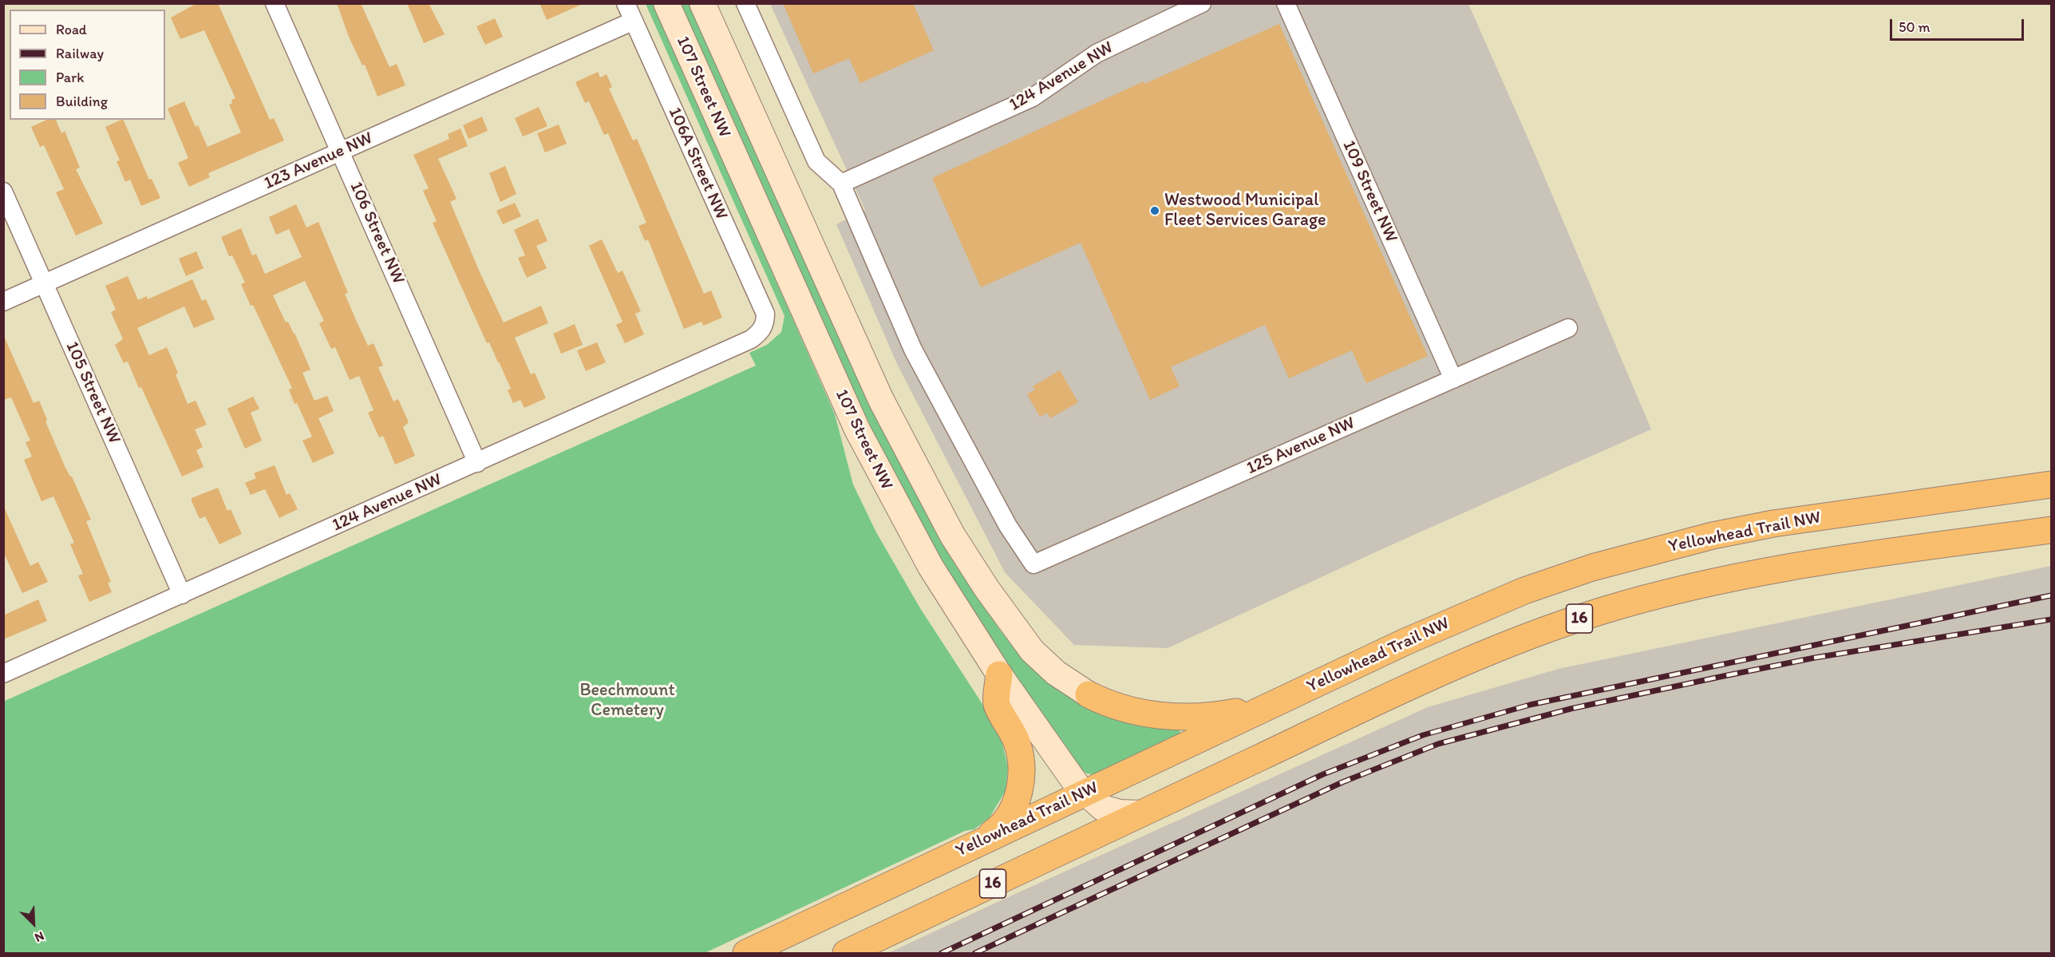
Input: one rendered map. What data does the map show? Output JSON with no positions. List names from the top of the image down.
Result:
{
  "streets": {
    "highway": ["Yellowhead Trail NW", "16"],
    "main road": ["107 Street NW"],
    "street": [
      "124 Avenue NW",
      "123 Avenue NW",
      "106A Street NW",
      "109 Street NW",
      "106 Street NW",
      "105 Street NW",
      "125 Avenue NW"
    ]
  },
  "crossings": [
    ["124 Avenue NW", "106A Street NW"],
    ["124 Avenue NW", "106 Street NW"],
    ["124 Avenue NW", "105 Street NW"],
    ["124 Avenue NW", "125 Avenue NW"],
    ["107 Street NW", "Yellowhead Trail NW"],
    ["107 Street NW", "16"],
    ["123 Avenue NW", "106A Street NW"],
    ["123 Avenue NW", "106 Street NW"],
    ["123 Avenue NW", "105 Street NW"],
    ["109 Street NW", "125 Avenue NW"]
  ],
  "parks": ["Beechmount Cemetery"],
  "places": ["Westwood Municipal Fleet Services Garage"],
  "legend": [
    "Road",
    "Railway",
    "Park",
    "Building"
  ],
  "scale_bar": "50 m",
  "north": "bottom right"
}
